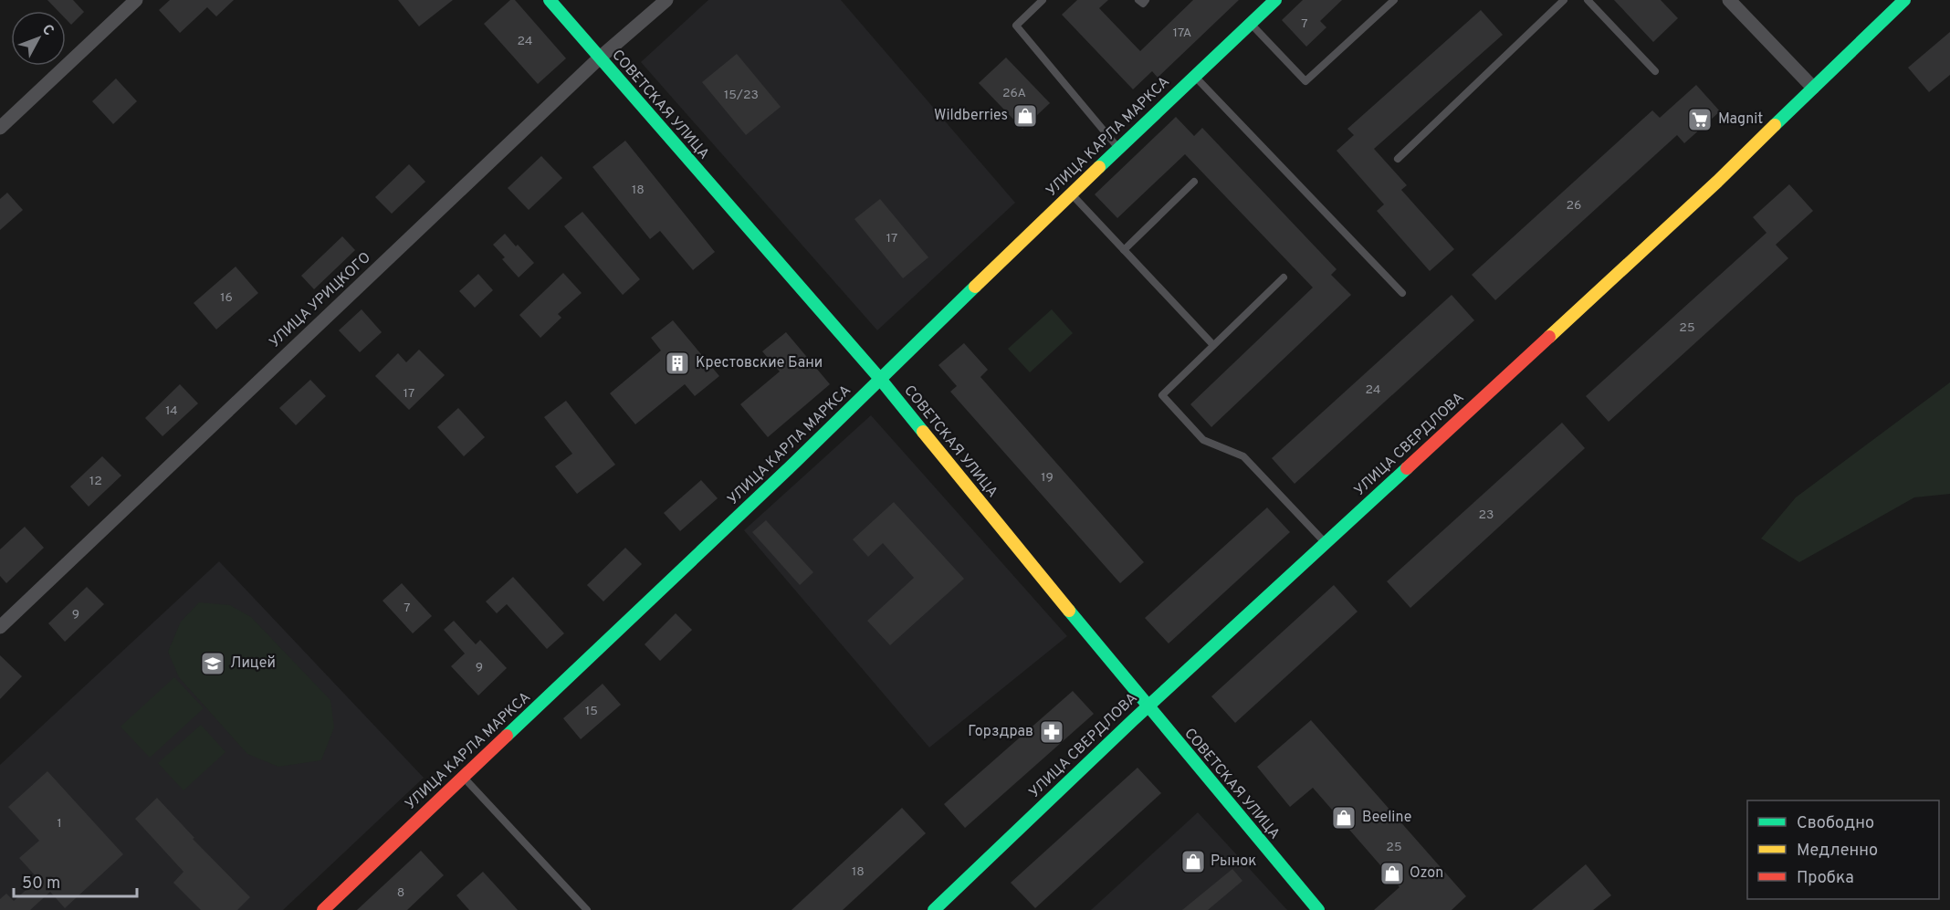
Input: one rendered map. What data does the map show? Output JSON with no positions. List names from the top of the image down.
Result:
{
  "streets": {
    "street": [
      "СОВЕТСКАЯ УЛИЦА",
      "УЛИЦА КАРЛА МАРКСА",
      "УЛИЦА УРИЦКОГО",
      "УЛИЦА СВЕРДЛОВА"
    ]
  },
  "crossings": [
    ["СОВЕТСКАЯ УЛИЦА", "УЛИЦА КАРЛА МАРКСА"],
    ["СОВЕТСКАЯ УЛИЦА", "УЛИЦА УРИЦКОГО"],
    ["СОВЕТСКАЯ УЛИЦА", "УЛИЦА СВЕРДЛОВА"]
  ],
  "places": {
    "shop": [
      "Wildberries",
      "Beeline",
      "Рынок",
      "Ozon"
    ],
    "supermarket": ["Magnit"],
    "building": ["Крестовские Бани"],
    "school or university": ["Лицей"],
    "pharmacy": ["Горздрав"]
  },
  "house_numbers": [
    "7",
    "17А",
    "24",
    "26А",
    "15/23",
    "18",
    "26",
    "17",
    "16",
    "25",
    "24",
    "17",
    "14",
    "19",
    "12",
    "23",
    "7",
    "9",
    "9",
    "15",
    "1",
    "25",
    "18",
    "8"
  ],
  "legend": ["Свободно", "Медленно", "Пробка"],
  "scale_bar": "50 m",
  "north": "top right"
}
